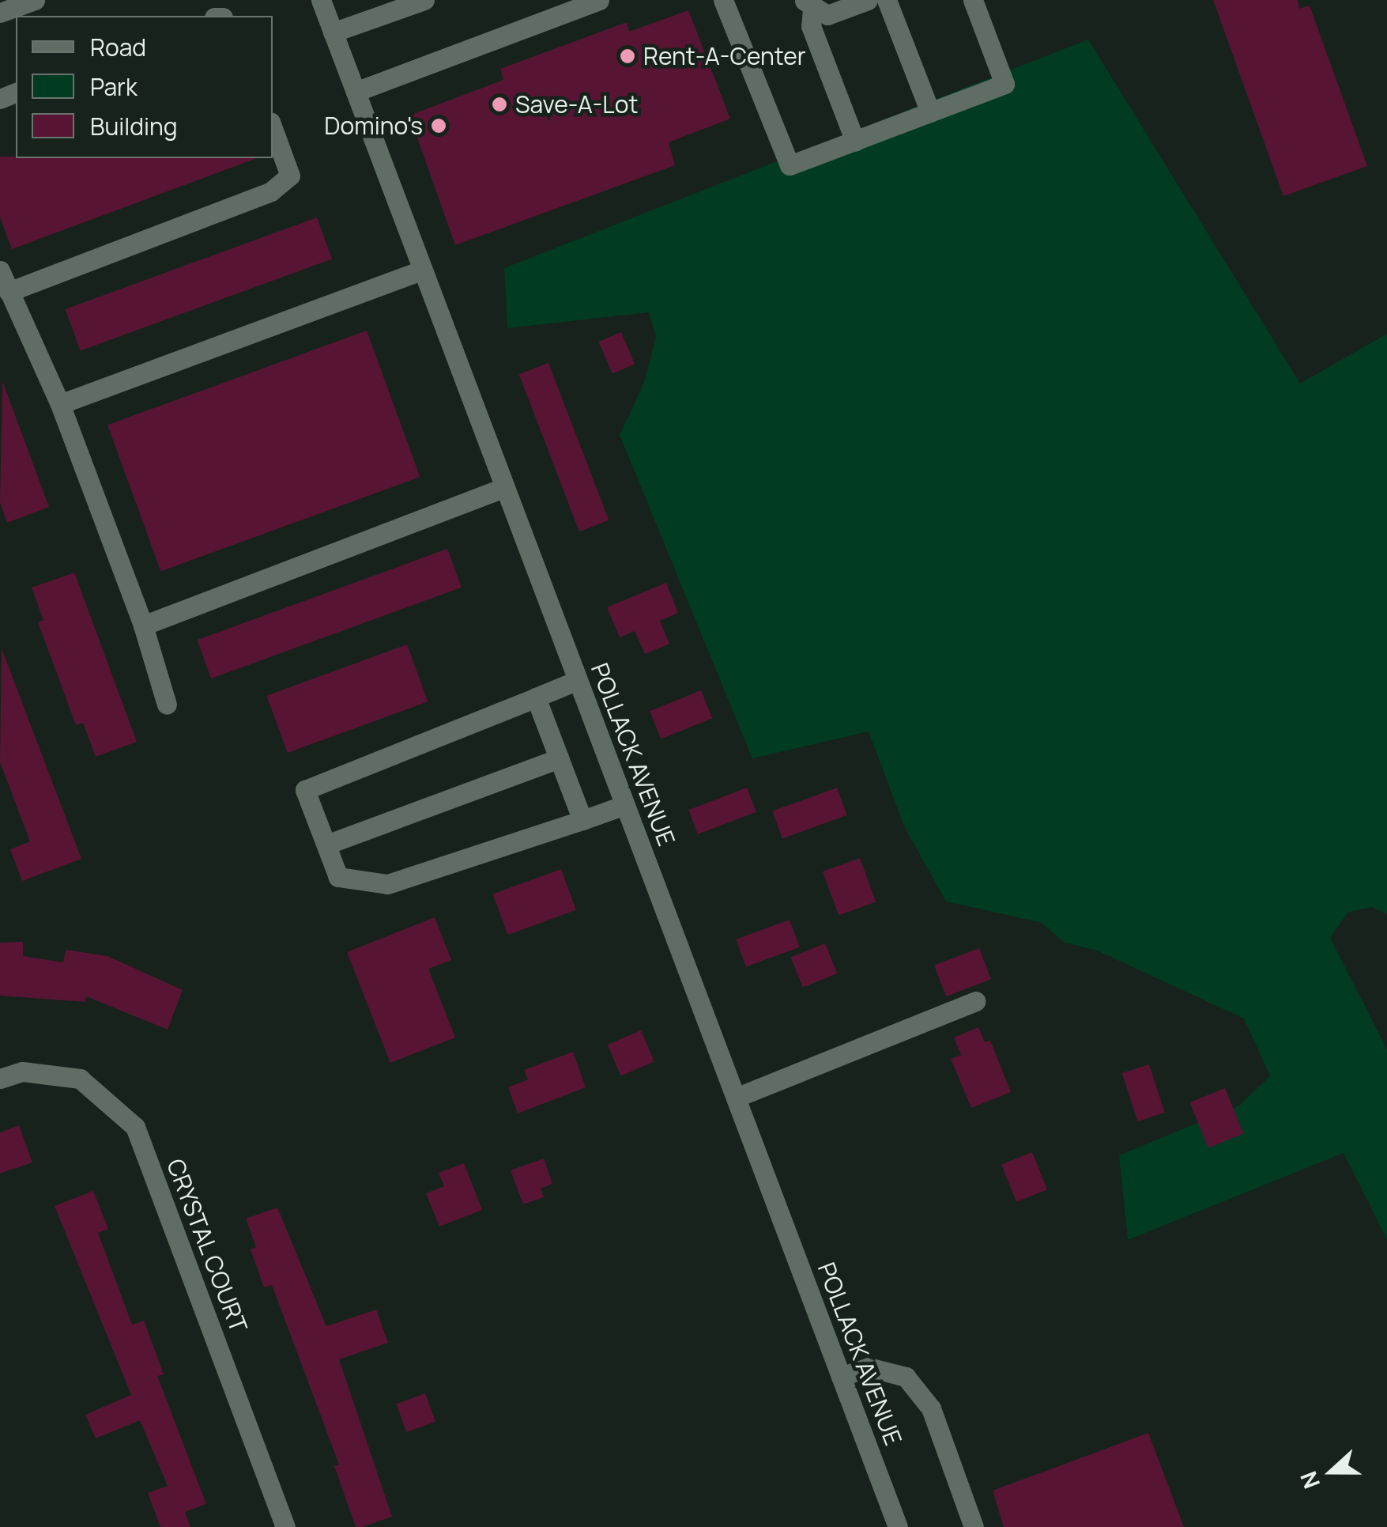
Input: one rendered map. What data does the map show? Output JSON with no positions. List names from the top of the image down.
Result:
{
  "streets": {
    "street": ["POLLACK AVENUE", "CRYSTAL COURT"]
  },
  "places": ["Rent-A-Center", "Save-A-Lot", "Domino's"],
  "legend": ["Road", "Park", "Building"],
  "north": "left"
}
